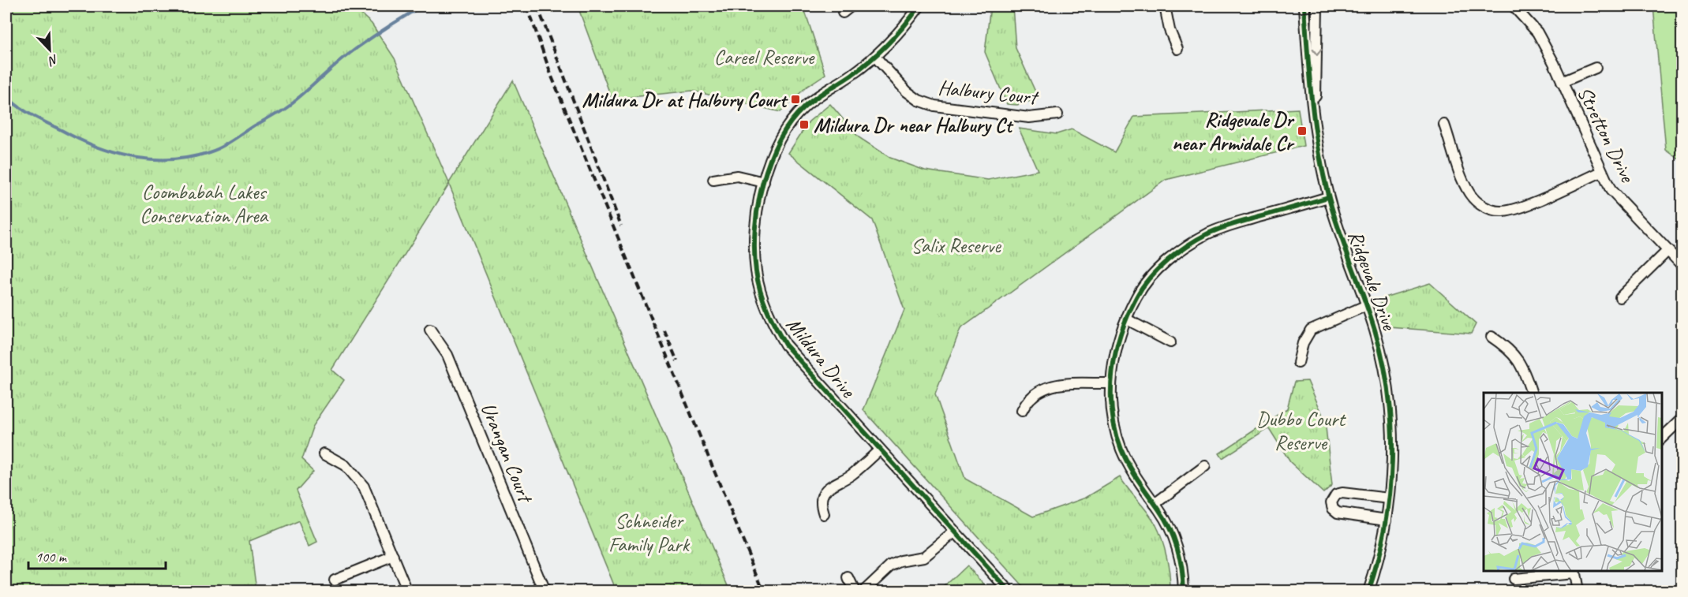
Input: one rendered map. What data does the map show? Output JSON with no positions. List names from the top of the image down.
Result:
{
  "streets": {
    "street": [
      "Halbury Court",
      "Stretton Drive",
      "Ridgevale Drive",
      "Mildura Drive",
      "Urangan Court"
    ]
  },
  "crossings": [
    ["Halbury Court", "Mildura Drive"]
  ],
  "parks": [
    "Careel Reserve",
    "Coombabah Lakes Conservation Area",
    "Salix Reserve",
    "Dubbo Court Reserve",
    "Schneider Family Park"
  ],
  "places": {
    "transit": ["Mildura Dr at Halbury Court", "Mildura Dr near Halbury Ct", "Ridgevale Dr near Armidale Cr"]
  },
  "scale_bar": "100 m",
  "north": "bottom right"
}
